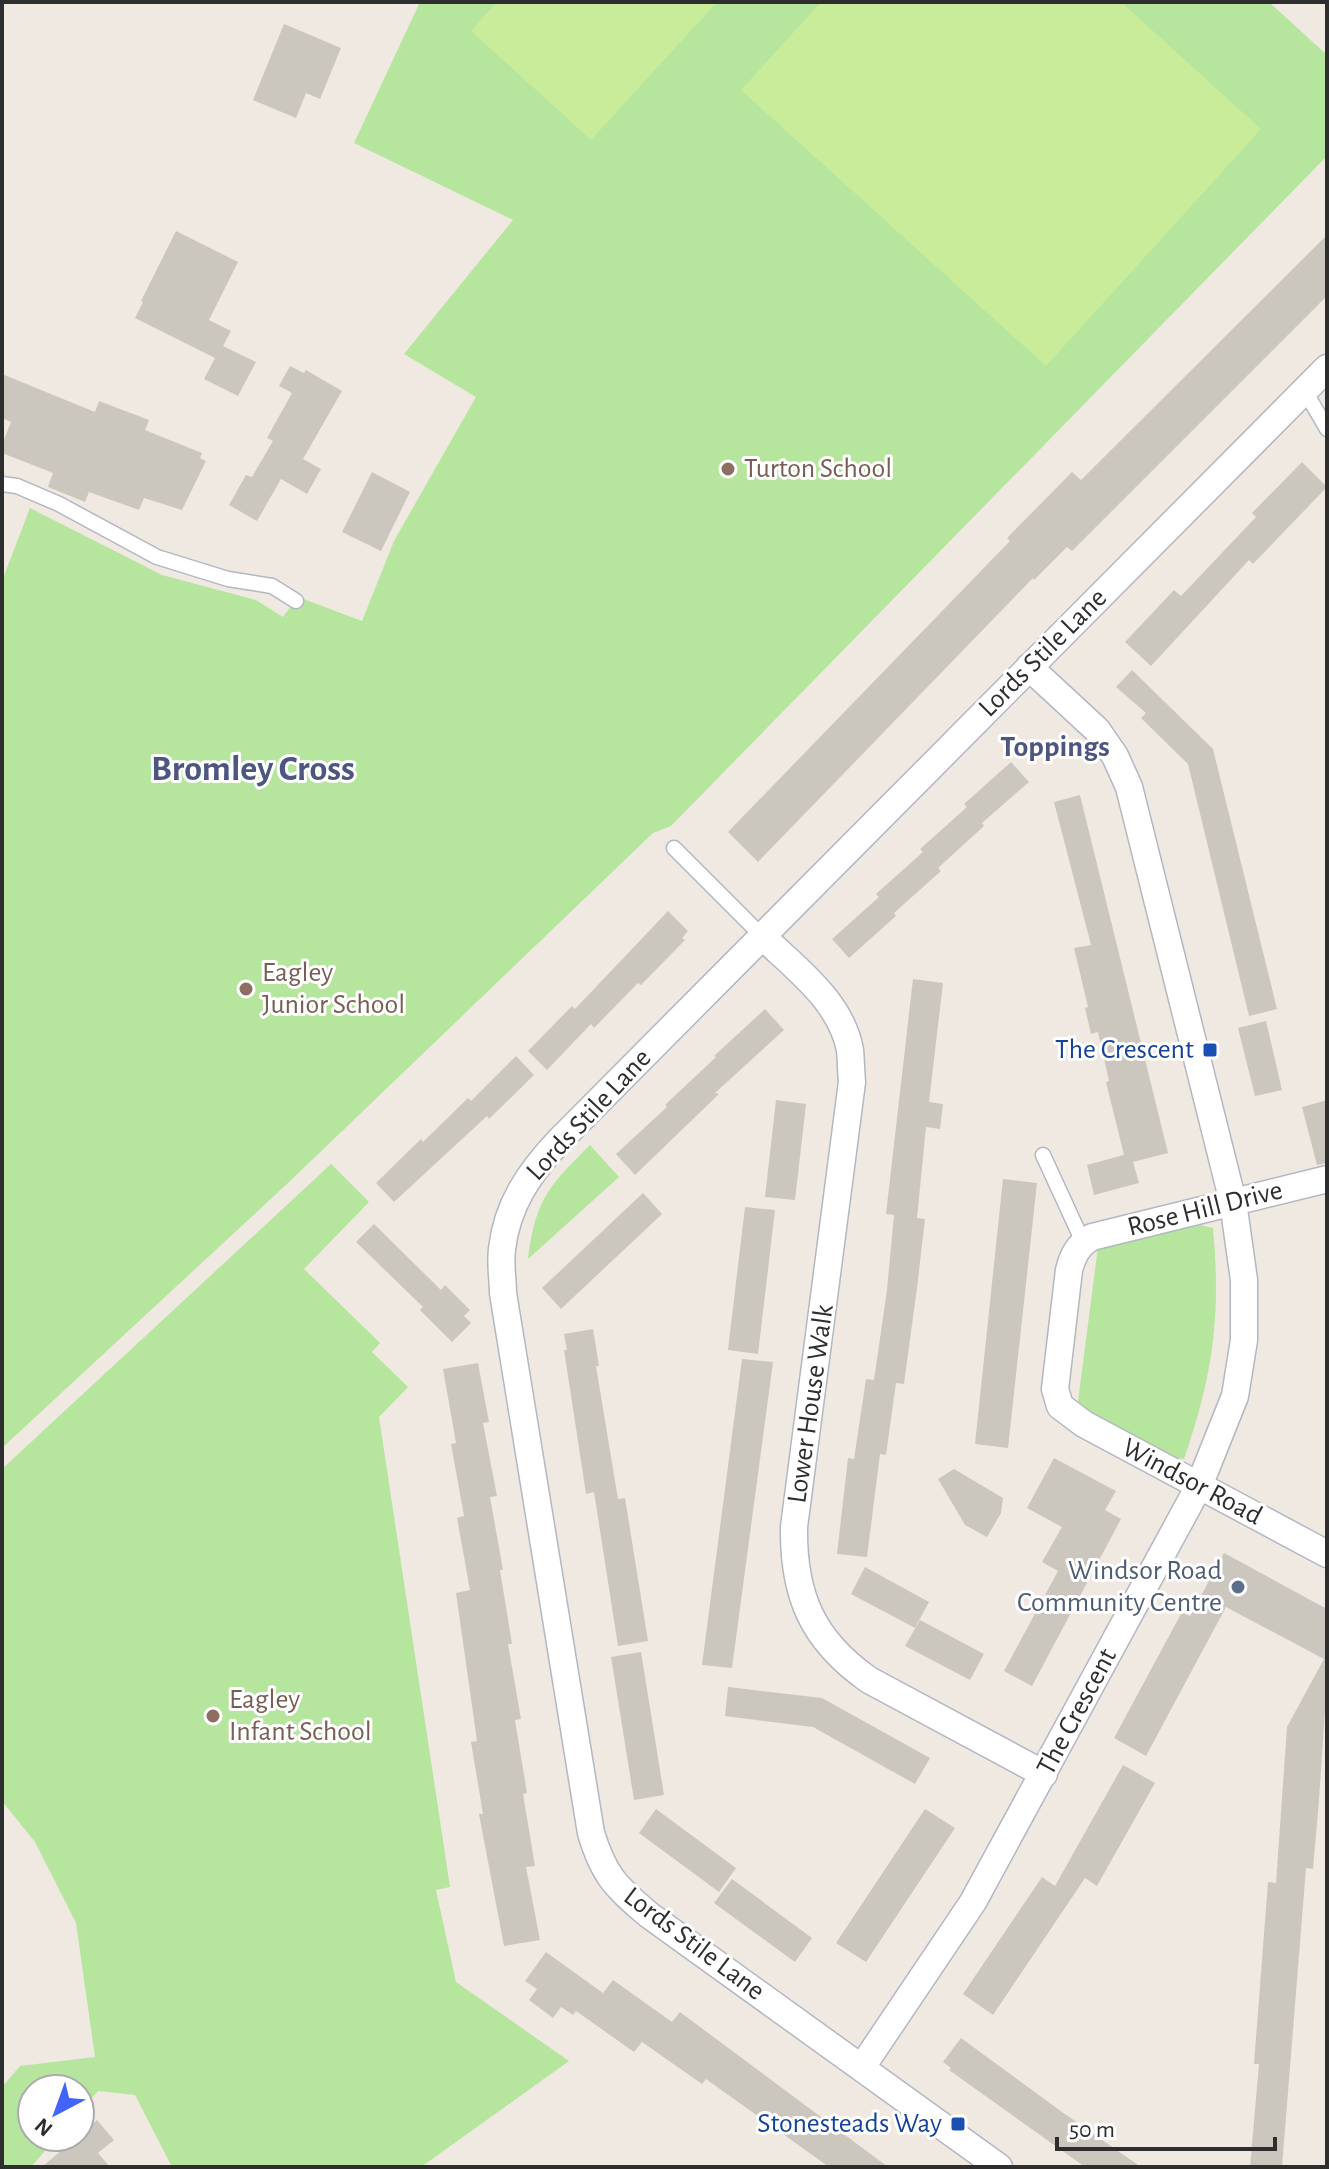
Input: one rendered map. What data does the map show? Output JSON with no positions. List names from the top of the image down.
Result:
{
  "streets": {
    "street": [
      "Lords Stile Lane",
      "Rose Hill Drive",
      "Lower House Walk",
      "Windsor Road",
      "The Crescent"
    ]
  },
  "crossings": [
    ["Lords Stile Lane", "Lower House Walk"],
    ["Lords Stile Lane", "The Crescent"],
    ["Rose Hill Drive", "Windsor Road"],
    ["Rose Hill Drive", "The Crescent"],
    ["Lower House Walk", "The Crescent"],
    ["Windsor Road", "The Crescent"]
  ],
  "districts": ["Toppings", "Bromley Cross"],
  "places": {
    "other": [
      "Turton School",
      "Eagley Junior School",
      "Windsor Road Community Centre",
      "Eagley Infant School"
    ],
    "transit": ["The Crescent", "Stonesteads Way"]
  },
  "scale_bar": "50 m",
  "north": "bottom left"
}
